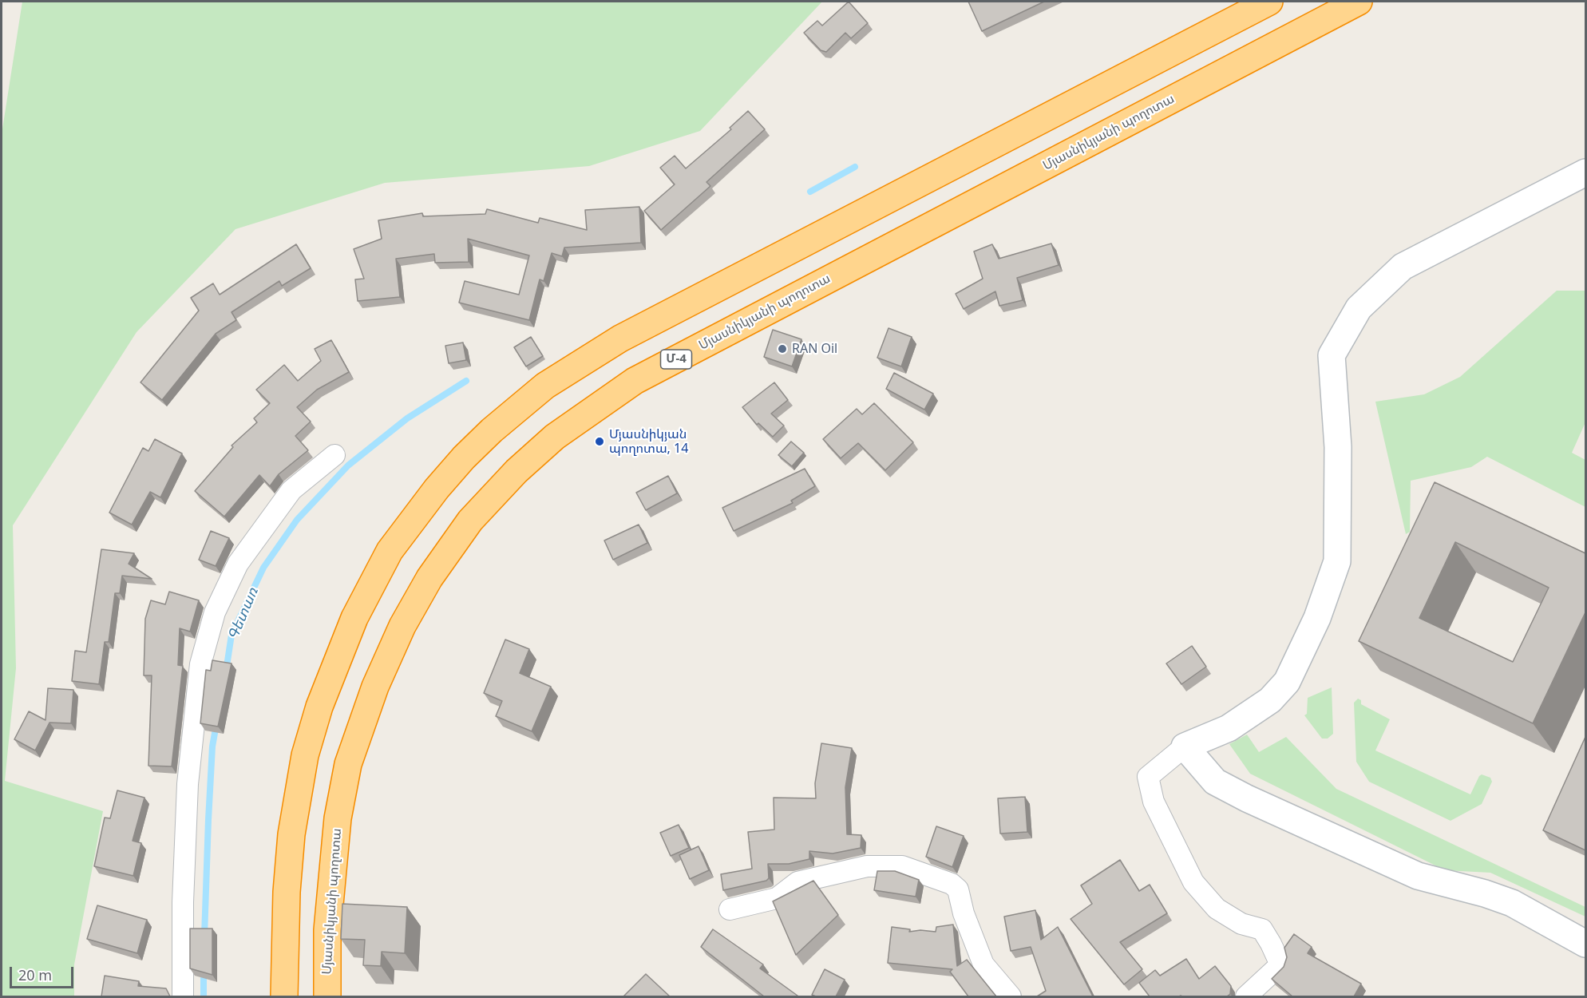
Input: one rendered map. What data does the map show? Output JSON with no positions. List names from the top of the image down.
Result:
{
  "streets": {
    "highway": ["Մյասնիկյանի պողոտա", "Մ-4"]
  },
  "water": ["Գետառ"],
  "places": ["RAN Oil", "Մյասնիկյան պողոտա, 14"],
  "scale_bar": "20 m"
}
